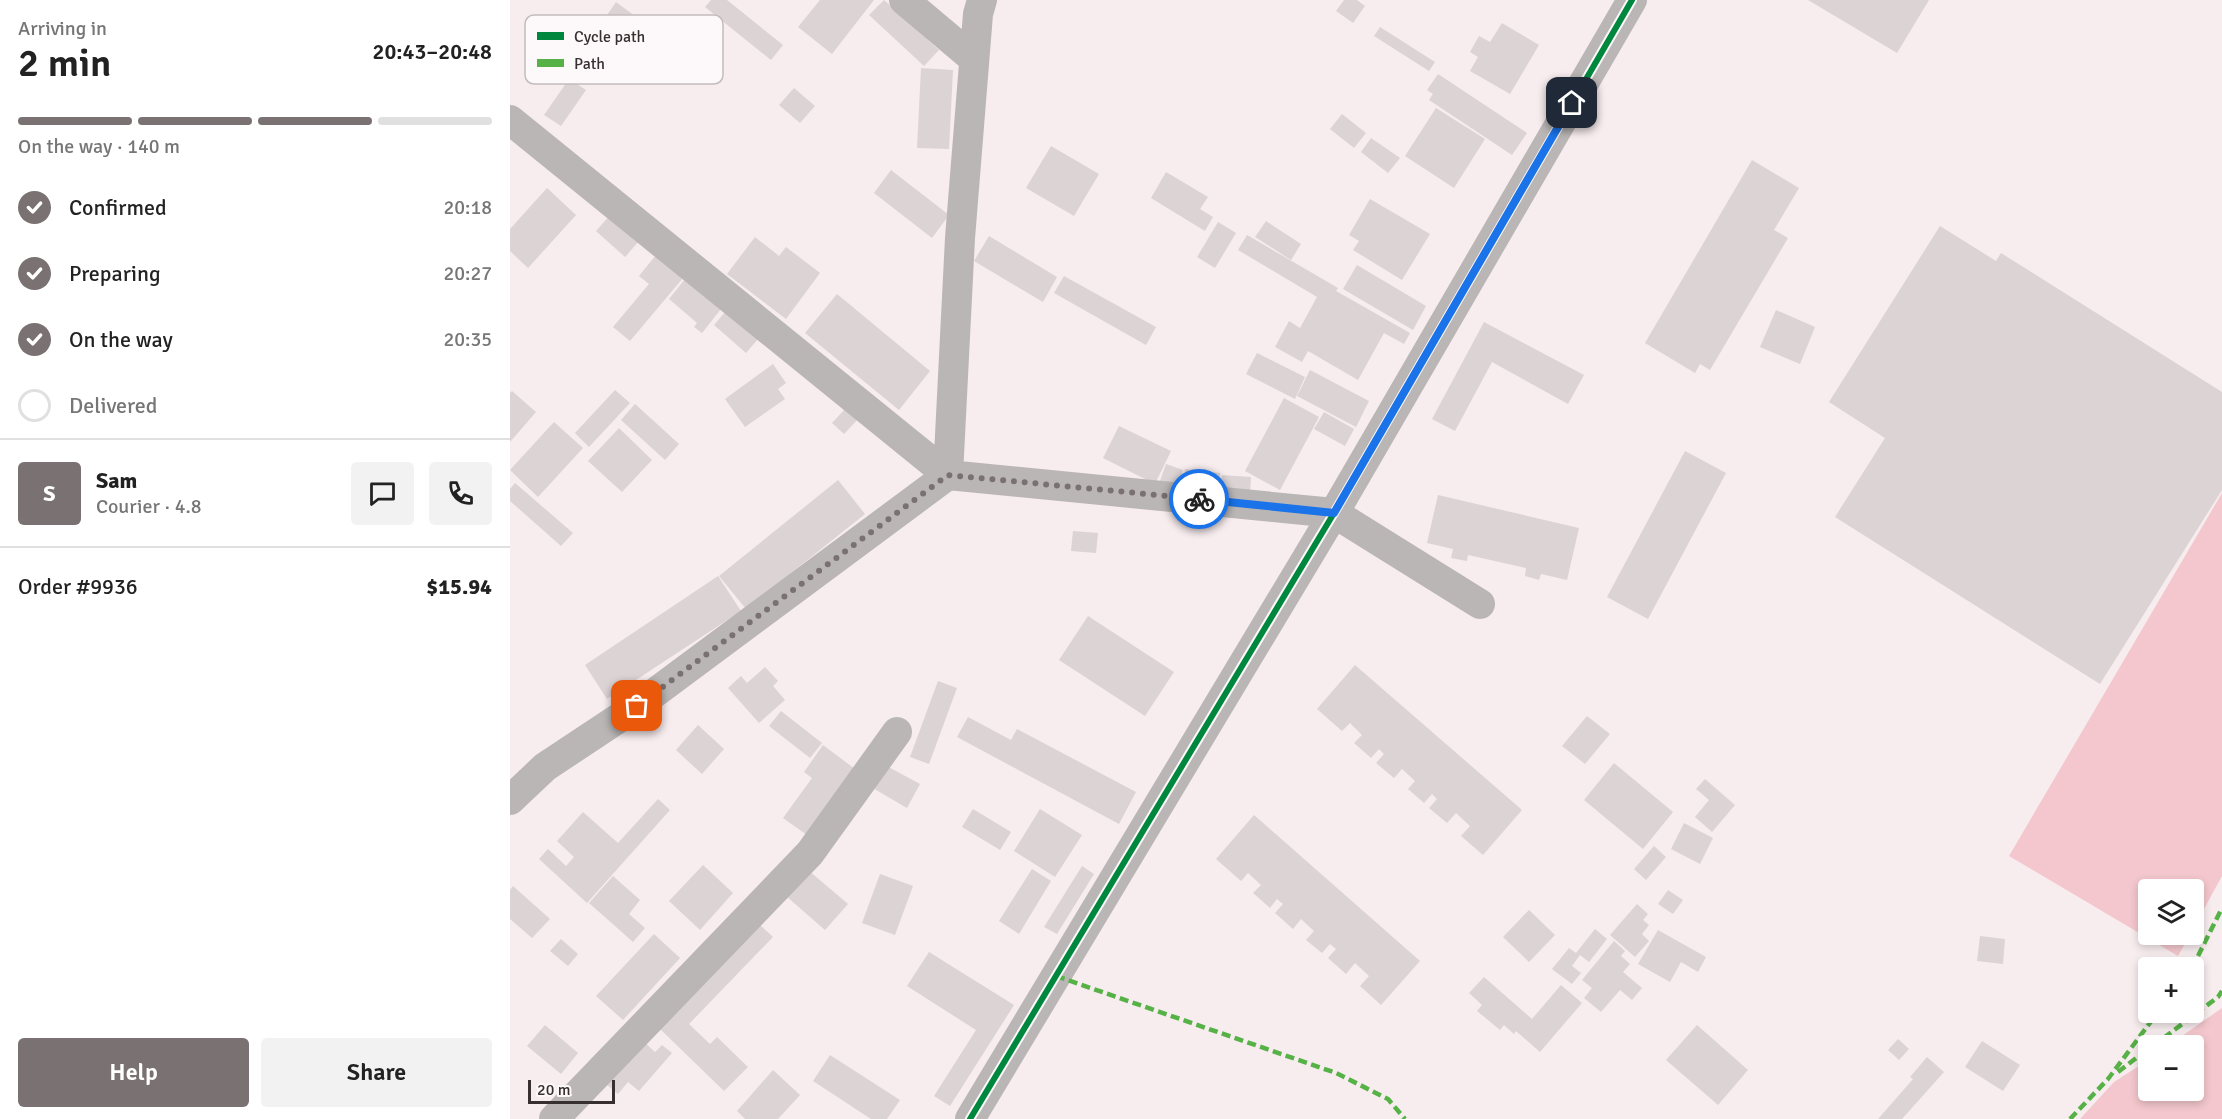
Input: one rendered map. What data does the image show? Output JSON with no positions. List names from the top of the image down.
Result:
{
  "legend": ["Cycle path", "Path"],
  "scale_bar": "20 m",
  "page": {
    "heading": ["2 min", "Arriving in", "20:43–20:48"],
    "panel": [
      "Sam",
      "Courier · 4.8",
      "Order #9936",
      "$15.94"
    ],
    "bar": "On the way · 140 m",
    "list": [
      ["Confirmed", "20:18"],
      ["Preparing", "20:27"],
      ["On the way", "20:35"],
      "Delivered"
    ],
    "round": "S",
    "map_buttons": ["+", "−"],
    "buttons": ["Help", "Share"],
    "scale": "20 m"
  }
}
